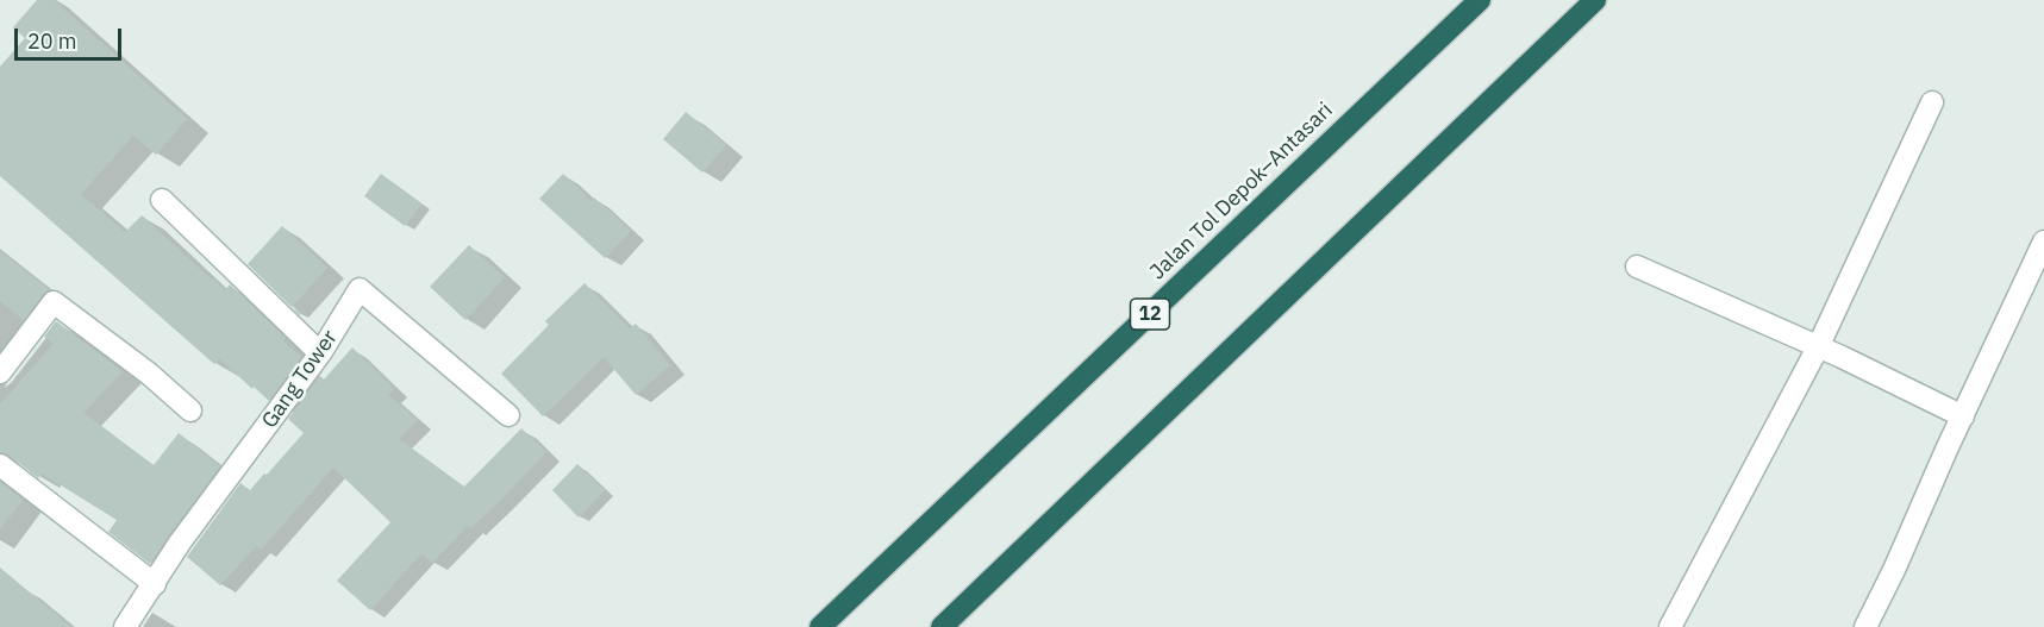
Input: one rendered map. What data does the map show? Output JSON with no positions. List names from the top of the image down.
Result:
{
  "streets": {
    "highway": ["Jalan Tol Depok–Antasari", "12"],
    "street": ["Gang Tower"]
  },
  "scale_bar": "20 m"
}
